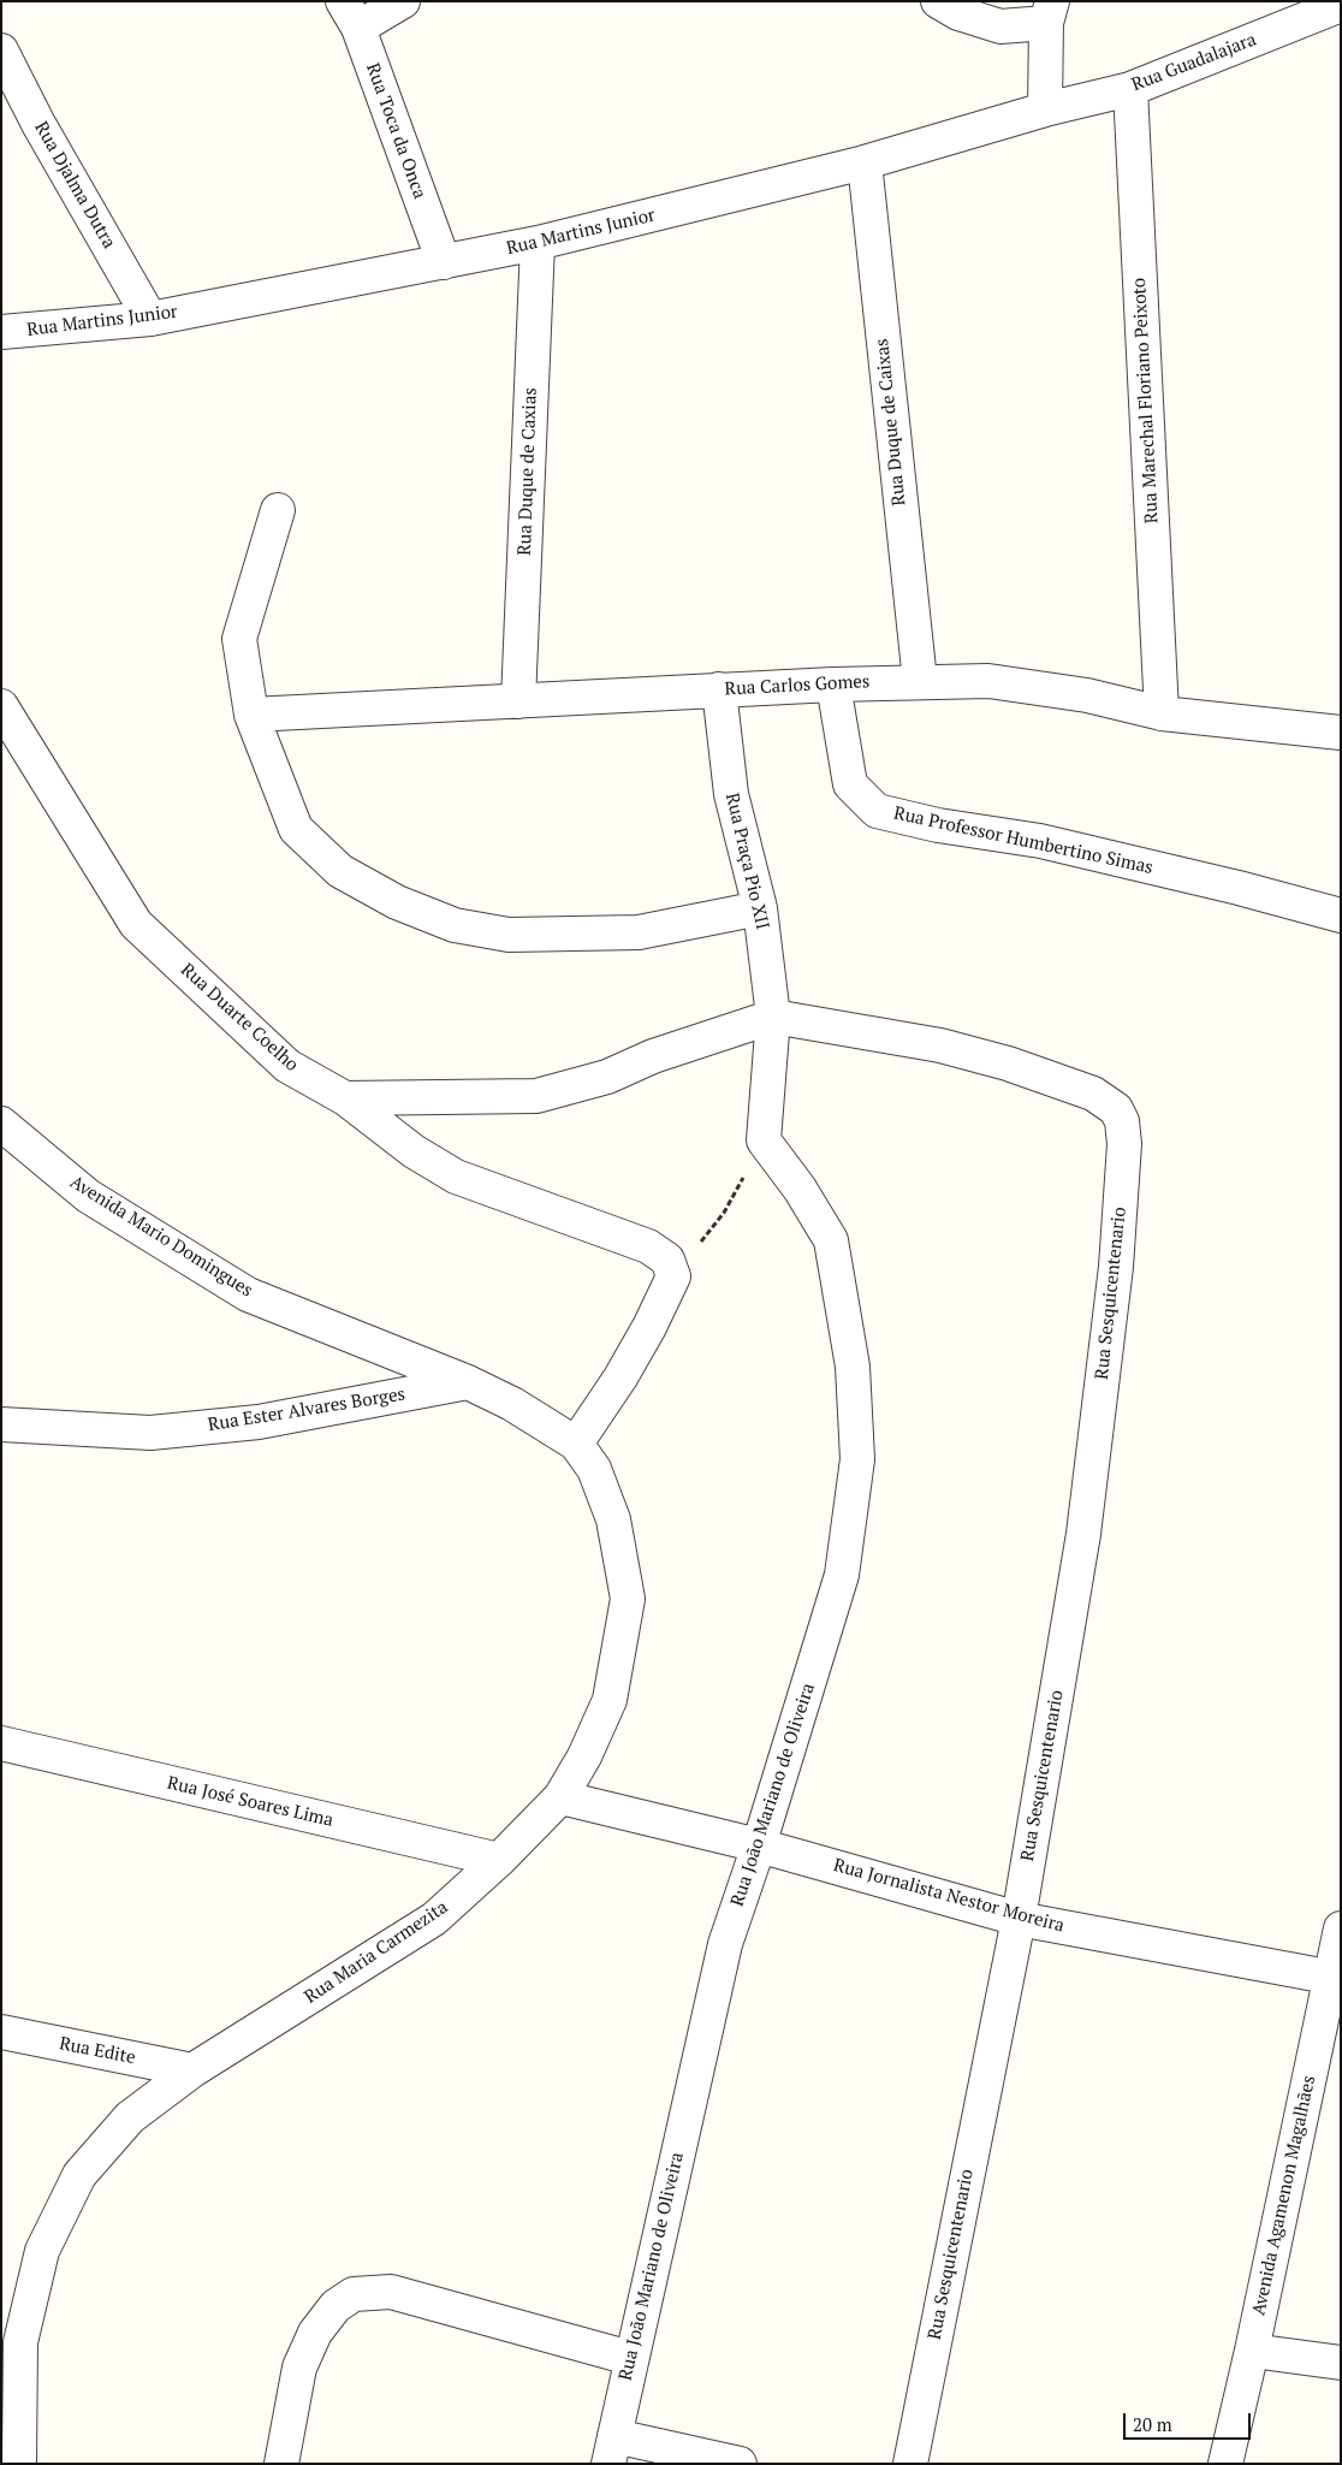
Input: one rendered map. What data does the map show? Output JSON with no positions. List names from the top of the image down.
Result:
{
  "streets": {
    "street": [
      "Rua Guadalajara",
      "Rua Toca da Onca",
      "Rua Djalma Dutra",
      "Rua Martins Junior",
      "Rua Marechal Floriano Peixoto",
      "Rua Duque de Caixas",
      "Rua Duque de Caxias",
      "Rua Carlos Gomes",
      "Rua Professor Humbertino Simas",
      "Rua Praça Pio XII",
      "Rua Duarte Coelho",
      "Avenida Mario Domingues",
      "Rua Sesquicentenario",
      "Rua Ester Alvares Borges",
      "Rua João Mariano de Oliveira",
      "Rua José Soares Lima",
      "Rua Jornalista Nestor Moreira",
      "Rua Maria Carmezita",
      "Rua Edite",
      "Avenida Agamenon Magalhães"
    ]
  },
  "crossings": [
    ["Rua Guadalajara", "Rua Martins Junior"],
    ["Rua Guadalajara", "Rua Marechal Floriano Peixoto"],
    ["Rua Toca da Onca", "Rua Martins Junior"],
    ["Rua Djalma Dutra", "Rua Martins Junior"],
    ["Rua Martins Junior", "Rua Duque de Caixas"],
    ["Rua Martins Junior", "Rua Duque de Caxias"],
    ["Rua Marechal Floriano Peixoto", "Rua Carlos Gomes"],
    ["Rua Duque de Caixas", "Rua Carlos Gomes"],
    ["Rua Duque de Caxias", "Rua Carlos Gomes"],
    ["Rua Carlos Gomes", "Rua Professor Humbertino Simas"],
    ["Rua Carlos Gomes", "Rua Praça Pio XII"],
    ["Rua Praça Pio XII", "Rua Sesquicentenario"],
    ["Rua Praça Pio XII", "Rua João Mariano de Oliveira"],
    ["Avenida Mario Domingues", "Rua Ester Alvares Borges"],
    ["Avenida Mario Domingues", "Rua Maria Carmezita"],
    ["Rua Sesquicentenario", "Rua Jornalista Nestor Moreira"],
    ["Rua Ester Alvares Borges", "Rua Maria Carmezita"],
    ["Rua João Mariano de Oliveira", "Rua Jornalista Nestor Moreira"],
    ["Rua José Soares Lima", "Rua Maria Carmezita"],
    ["Rua Jornalista Nestor Moreira", "Rua Maria Carmezita"],
    ["Rua Jornalista Nestor Moreira", "Avenida Agamenon Magalhães"],
    ["Rua Maria Carmezita", "Rua Edite"]
  ],
  "scale_bar": "20 m"
}
